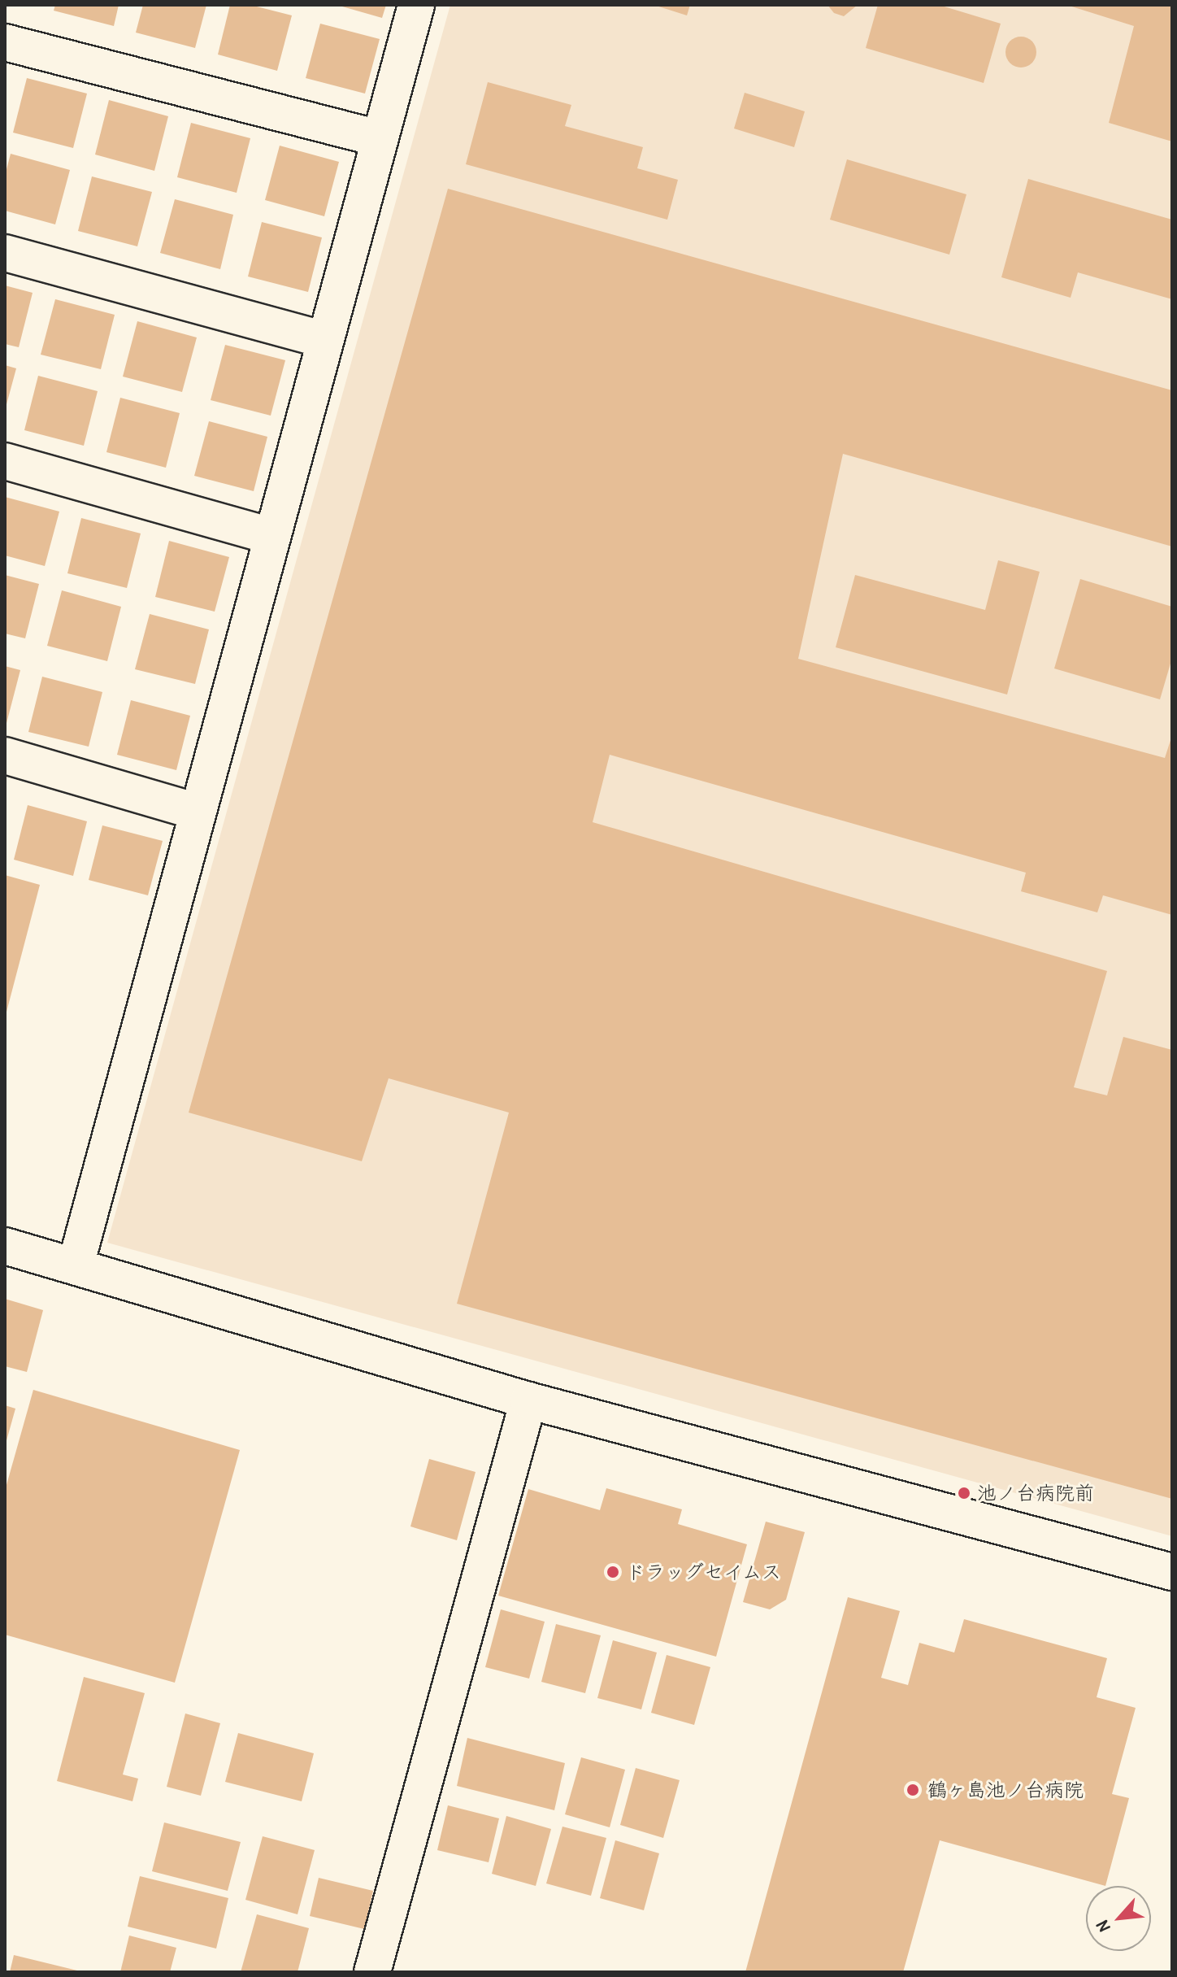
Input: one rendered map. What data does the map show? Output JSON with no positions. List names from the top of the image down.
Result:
{
  "places": ["池ノ台病院前", "ドラッグセイムス", "鶴ヶ島池ノ台病院"],
  "north": "bottom left"
}
